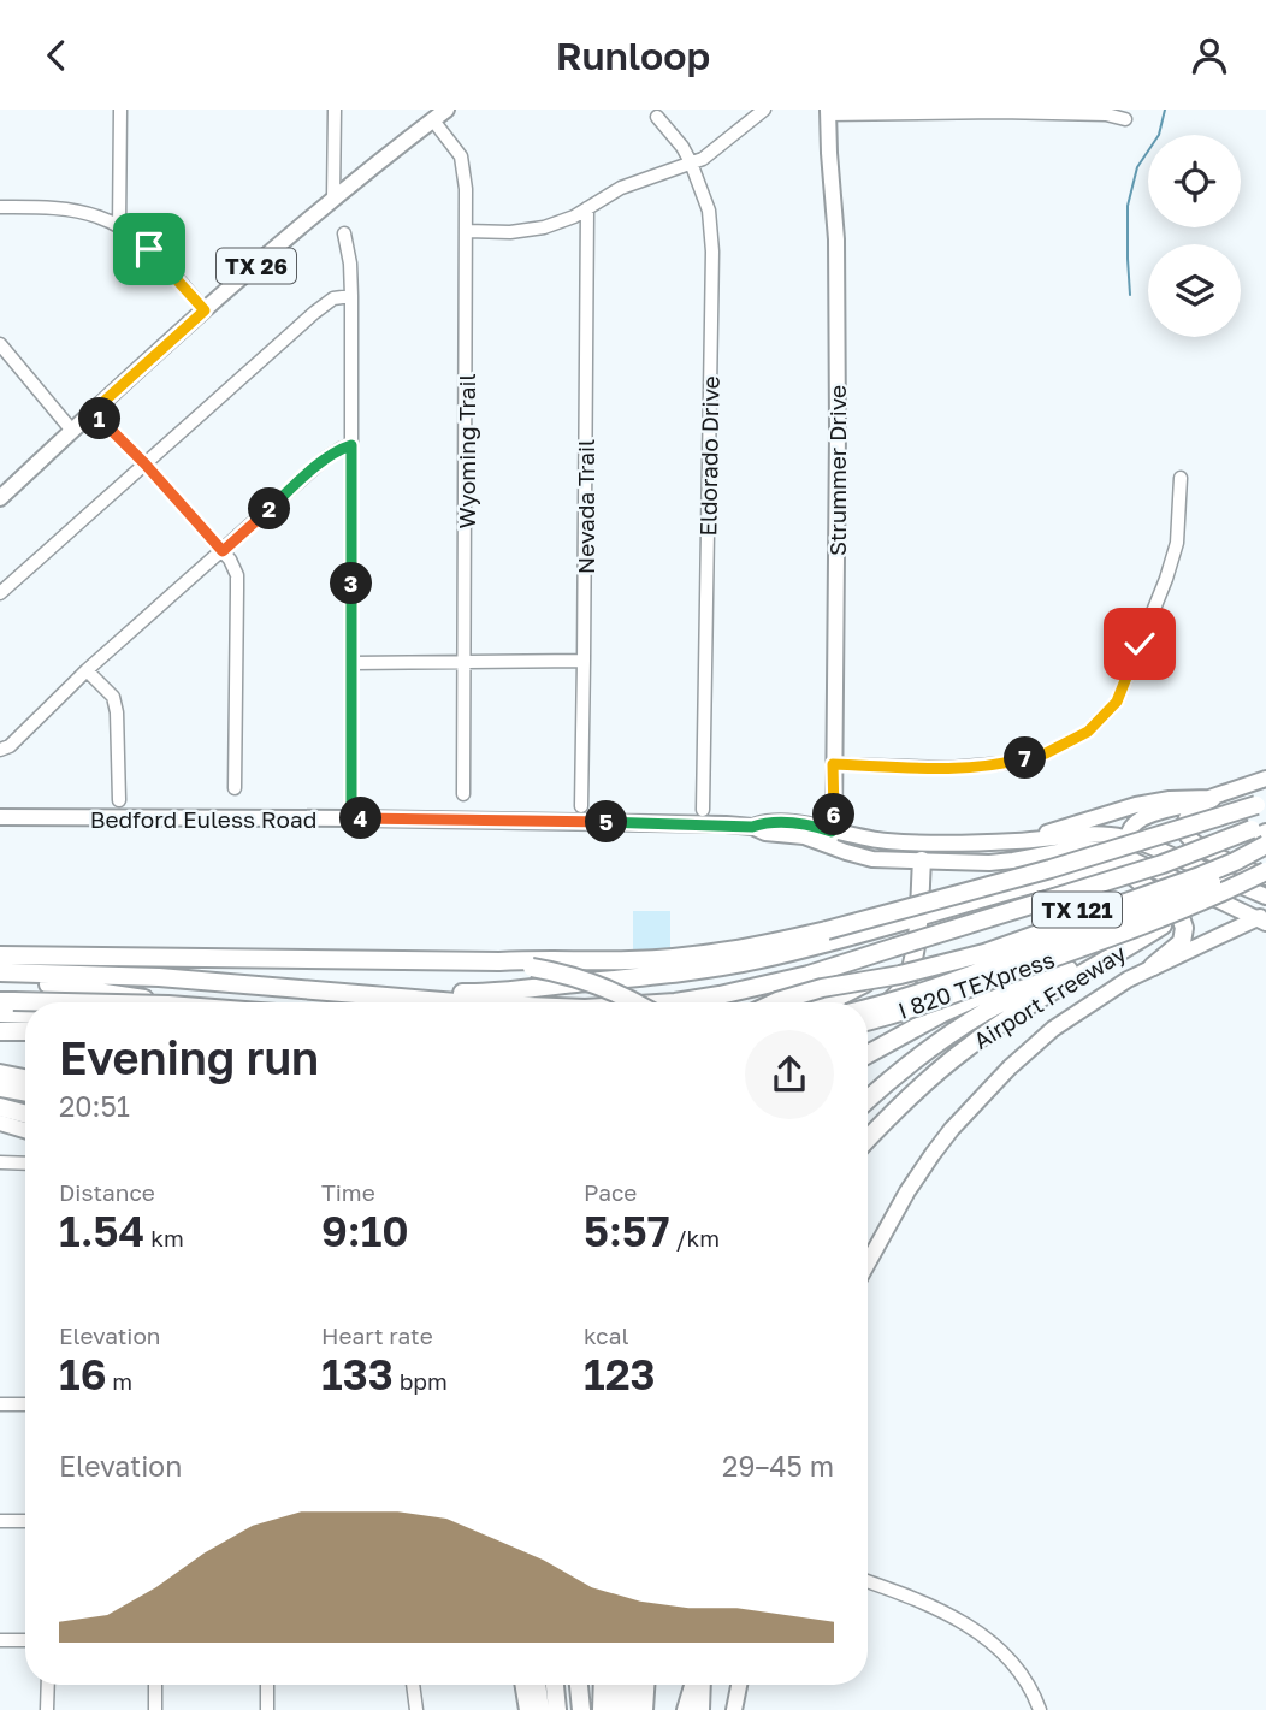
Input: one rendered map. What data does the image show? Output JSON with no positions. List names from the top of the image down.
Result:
{
  "streets": {
    "highway": ["TX 121", "I 820 TEXpress", "Airport Freeway"],
    "main road": ["TX 26", "Strummer Drive", "Bedford Euless Road"],
    "street": ["Wyoming Trail", "Eldorado Drive", "Nevada Trail"]
  },
  "crossings": [
    ["TX 26", "Wyoming Trail"],
    ["Strummer Drive", "Bedford Euless Road"]
  ],
  "page": {
    "header": "Runloop",
    "pins": [
      "1",
      "2",
      "3",
      "7",
      "6",
      "4",
      "5"
    ],
    "heading": ["Evening run", "20:51"],
    "stats": [
      ["Distance", "1.54 km"],
      ["Time", "9:10"],
      ["Pace", "5:57 /km"],
      ["Elevation", "16 m"],
      ["Heart rate", "133 bpm"],
      ["kcal", "123"]
    ],
    "chart": ["Elevation", "29–45 m"]
  }
}
